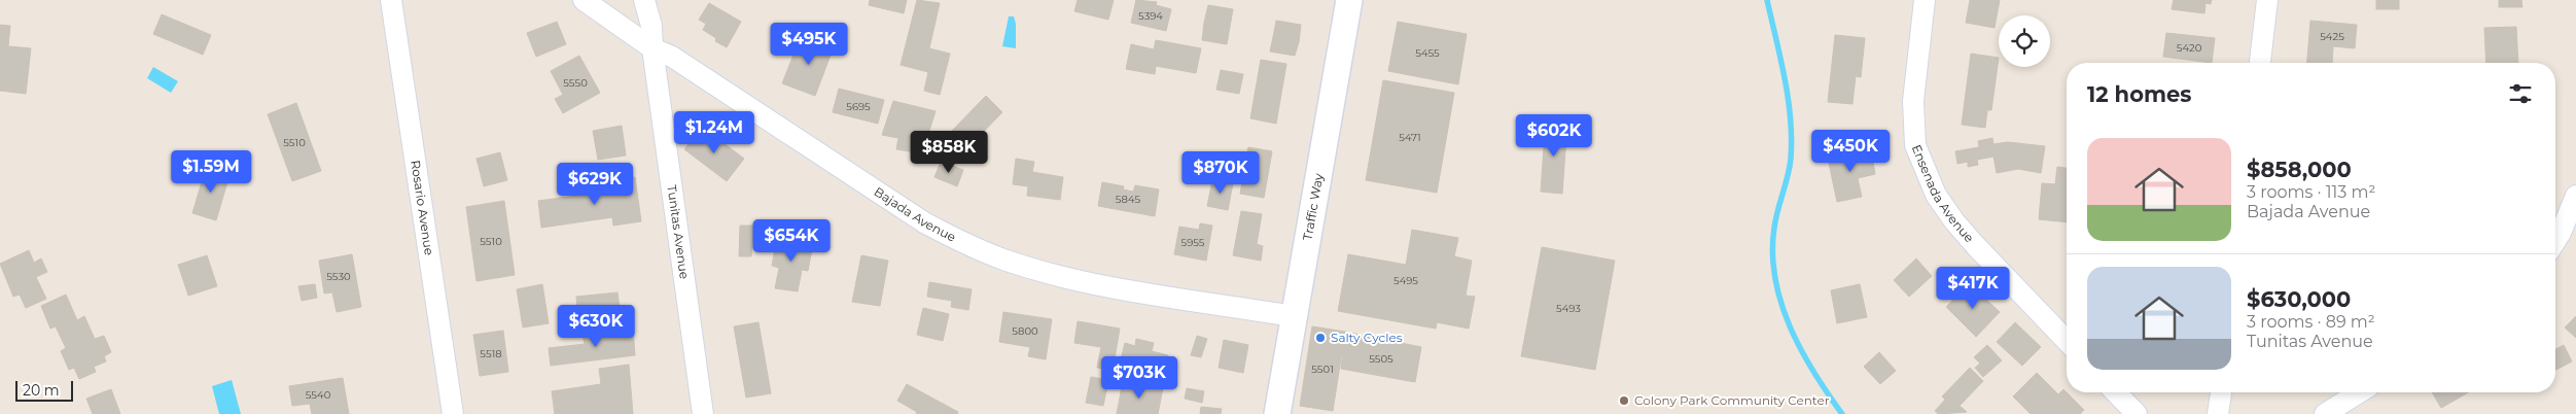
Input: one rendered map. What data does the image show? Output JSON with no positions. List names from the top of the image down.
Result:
{
  "streets": {
    "street": [
      "Ensenada Avenue",
      "Rosario Avenue",
      "Traffic Way",
      "Bajada Avenue",
      "Tunitas Avenue"
    ]
  },
  "crossings": [
    ["Traffic Way", "Bajada Avenue"],
    ["Bajada Avenue", "Tunitas Avenue"]
  ],
  "places": ["Salty Cycles", "Colony Park Community Center"],
  "house_numbers": [
    "5394",
    "5425",
    "5420",
    "5455",
    "5550",
    "5695",
    "5471",
    "5510",
    "5845",
    "5510",
    "5955",
    "5530",
    "5495",
    "5493",
    "5800",
    "5518",
    "5505",
    "5501",
    "5540"
  ],
  "scale_bar": "20 m",
  "page": {
    "price": [
      "$495K",
      "$1.24M",
      "$602K",
      "$450K",
      "$858K",
      "$1.59M",
      "$870K",
      "$629K",
      "$654K",
      "$417K",
      "$630K",
      "$703K"
    ],
    "heading": "12 homes",
    "list": [
      {
        "name": "$858,000",
        "note": "3 rooms · 113 m² · Bajada Avenue"
      },
      {
        "name": "$630,000",
        "note": "3 rooms · 89 m² · Tunitas Avenue"
      }
    ],
    "scale": "20 m"
  }
}
